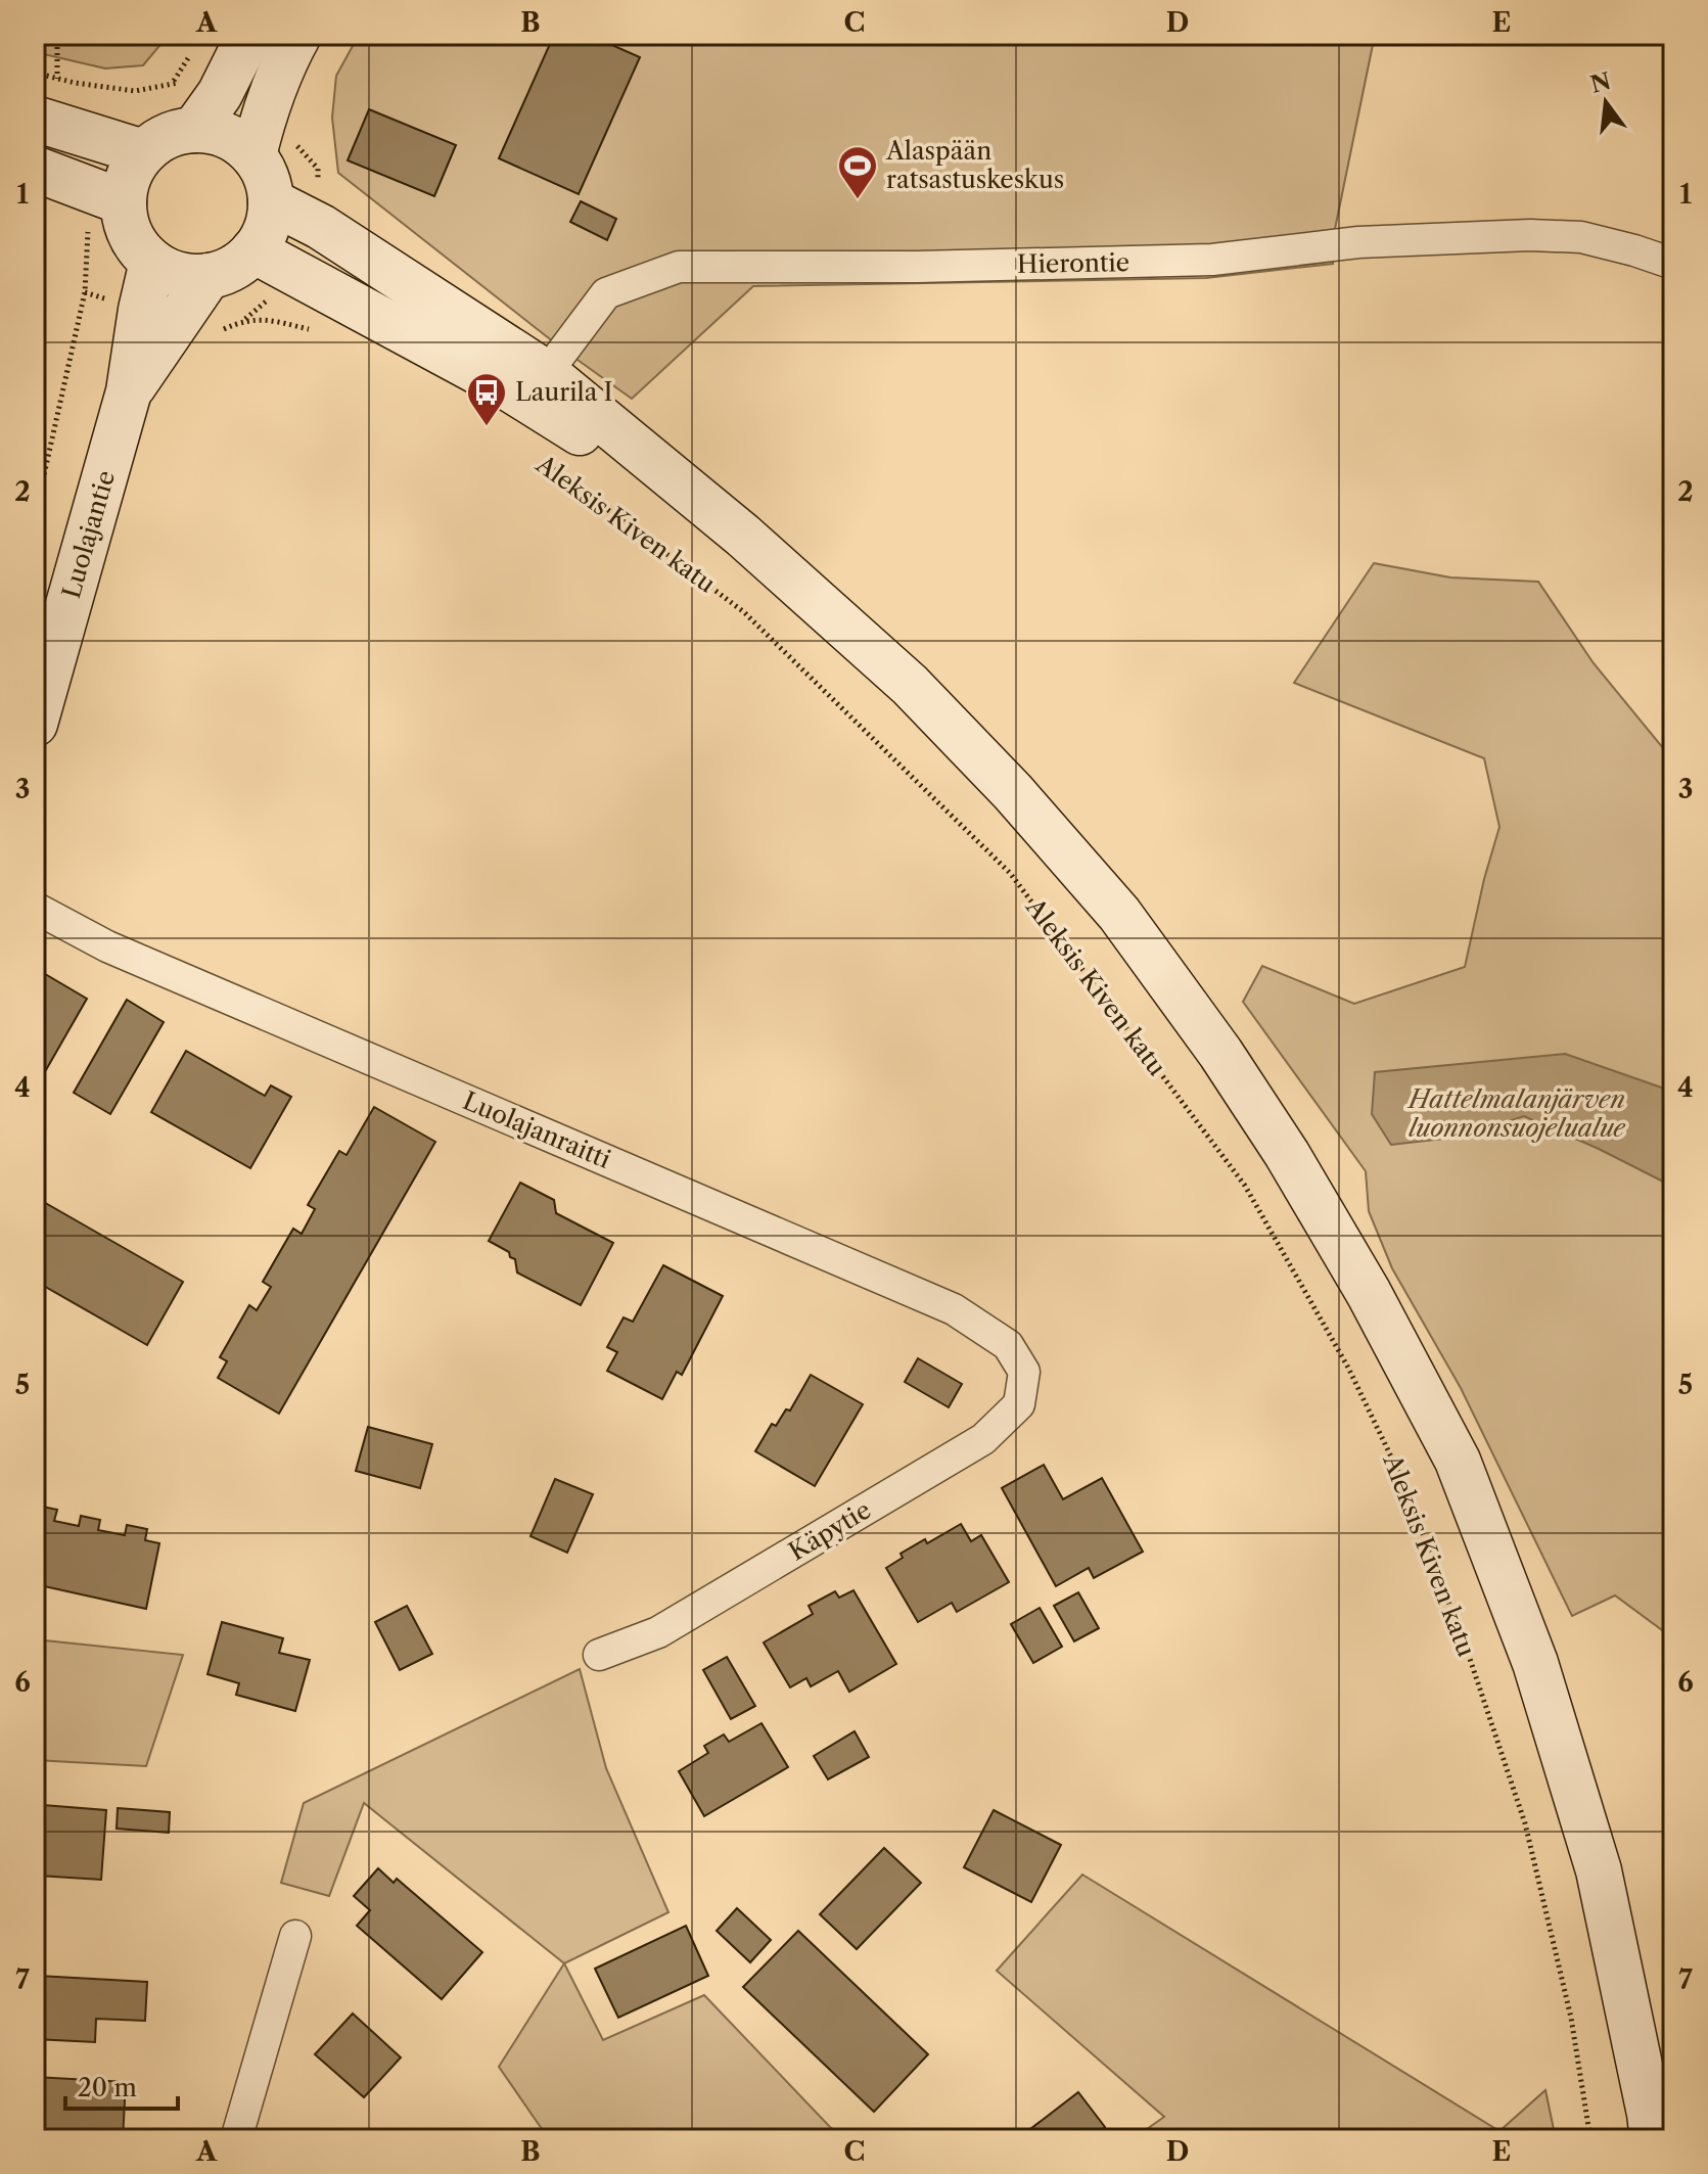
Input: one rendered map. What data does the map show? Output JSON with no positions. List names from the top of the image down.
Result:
{
  "streets": {
    "main road": ["Luolajantie"],
    "street": ["Hierontie", "Luolajanraitti", "Käpytie"],
    "path": ["Aleksis Kiven katu"]
  },
  "crossings": [
    ["Luolajanraitti", "Käpytie"]
  ],
  "parks": ["Hattelmalanjärven luonnonsuojelualue"],
  "places": {
    "sports": ["Alaspään ratsastuskeskus"],
    "bus stop": ["Laurila I"]
  },
  "scale_bar": "20 m",
  "north": "top",
  "grid": {
    "columns": [
      "A",
      "B",
      "C",
      "D",
      "E"
    ],
    "rows": [
      "1",
      "2",
      "3",
      "4",
      "5",
      "6",
      "7"
    ]
  }
}
